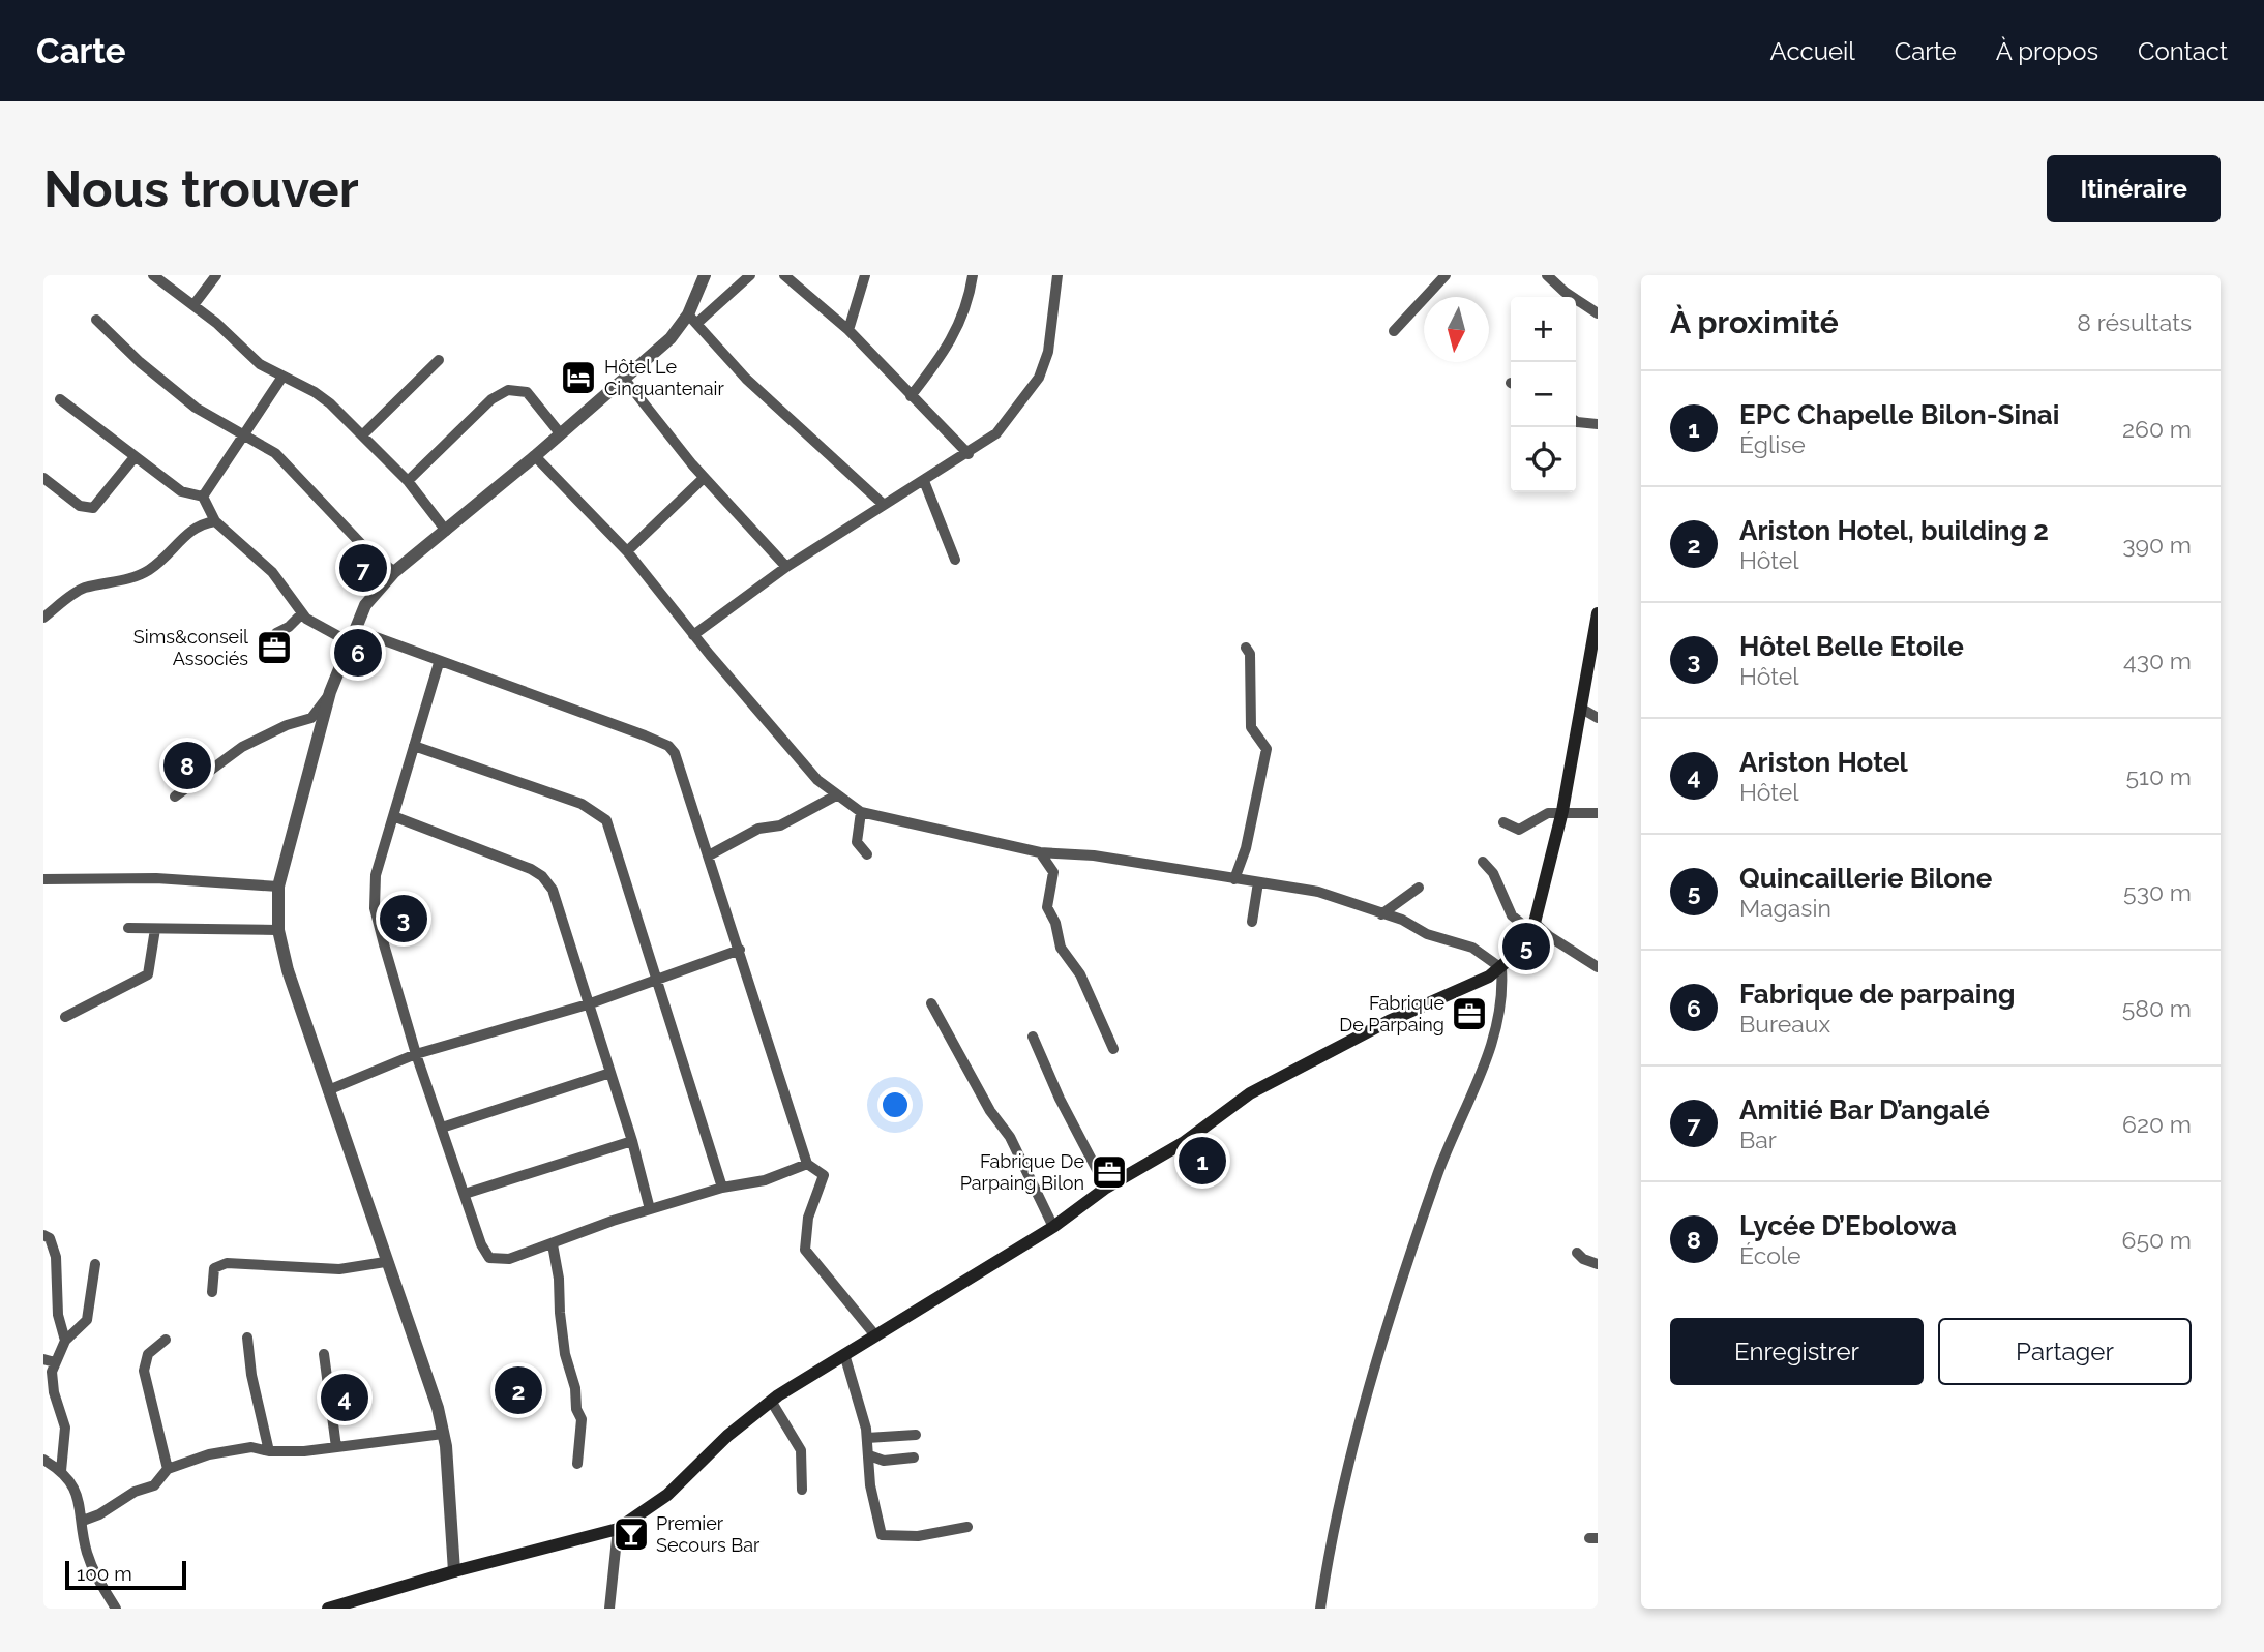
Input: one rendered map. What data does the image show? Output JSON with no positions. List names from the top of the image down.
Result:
{
  "places": {
    "hotel": ["Hôtel Le Cinquantenair"],
    "office": ["Sims&conseil Associés", "Fabrique De Parpaing", "Fabrique De Parpaing Bilon"],
    "bar": ["Premier Secours Bar"]
  },
  "scale_bar": "100 m",
  "north": "bottom",
  "page": {
    "header": "Carte",
    "nav": [
      "Accueil",
      "Carte",
      "À propos",
      "Contact"
    ],
    "buttons": [
      "Itinéraire",
      ["Enregistrer", "Partager"]
    ],
    "title": "Nous trouver",
    "heading": ["À proximité", "8 résultats"],
    "map_buttons": ["+", "−"],
    "list": [
      {
        "mark": "1",
        "name": "EPC Chapelle Bilon-Sinai",
        "note": "Église",
        "value": "260 m"
      },
      {
        "mark": "2",
        "name": "Ariston Hotel, building 2",
        "note": "Hôtel",
        "value": "390 m"
      },
      {
        "mark": "3",
        "name": "Hôtel Belle Etoile",
        "note": "Hôtel",
        "value": "430 m"
      },
      {
        "mark": "4",
        "name": "Ariston Hotel",
        "note": "Hôtel",
        "value": "510 m"
      },
      {
        "mark": "5",
        "name": "Quincaillerie Bilone",
        "note": "Magasin",
        "value": "530 m"
      },
      {
        "mark": "6",
        "name": "Fabrique de parpaing",
        "note": "Bureaux",
        "value": "580 m"
      },
      {
        "mark": "7",
        "name": "Amitié Bar D’angalé",
        "note": "Bar",
        "value": "620 m"
      },
      {
        "mark": "8",
        "name": "Lycée D’Ebolowa",
        "note": "École",
        "value": "650 m"
      }
    ],
    "pins": [
      "7",
      "6",
      "8",
      "3",
      "5",
      "1",
      "2",
      "4"
    ],
    "scale": "100 m"
  }
}
